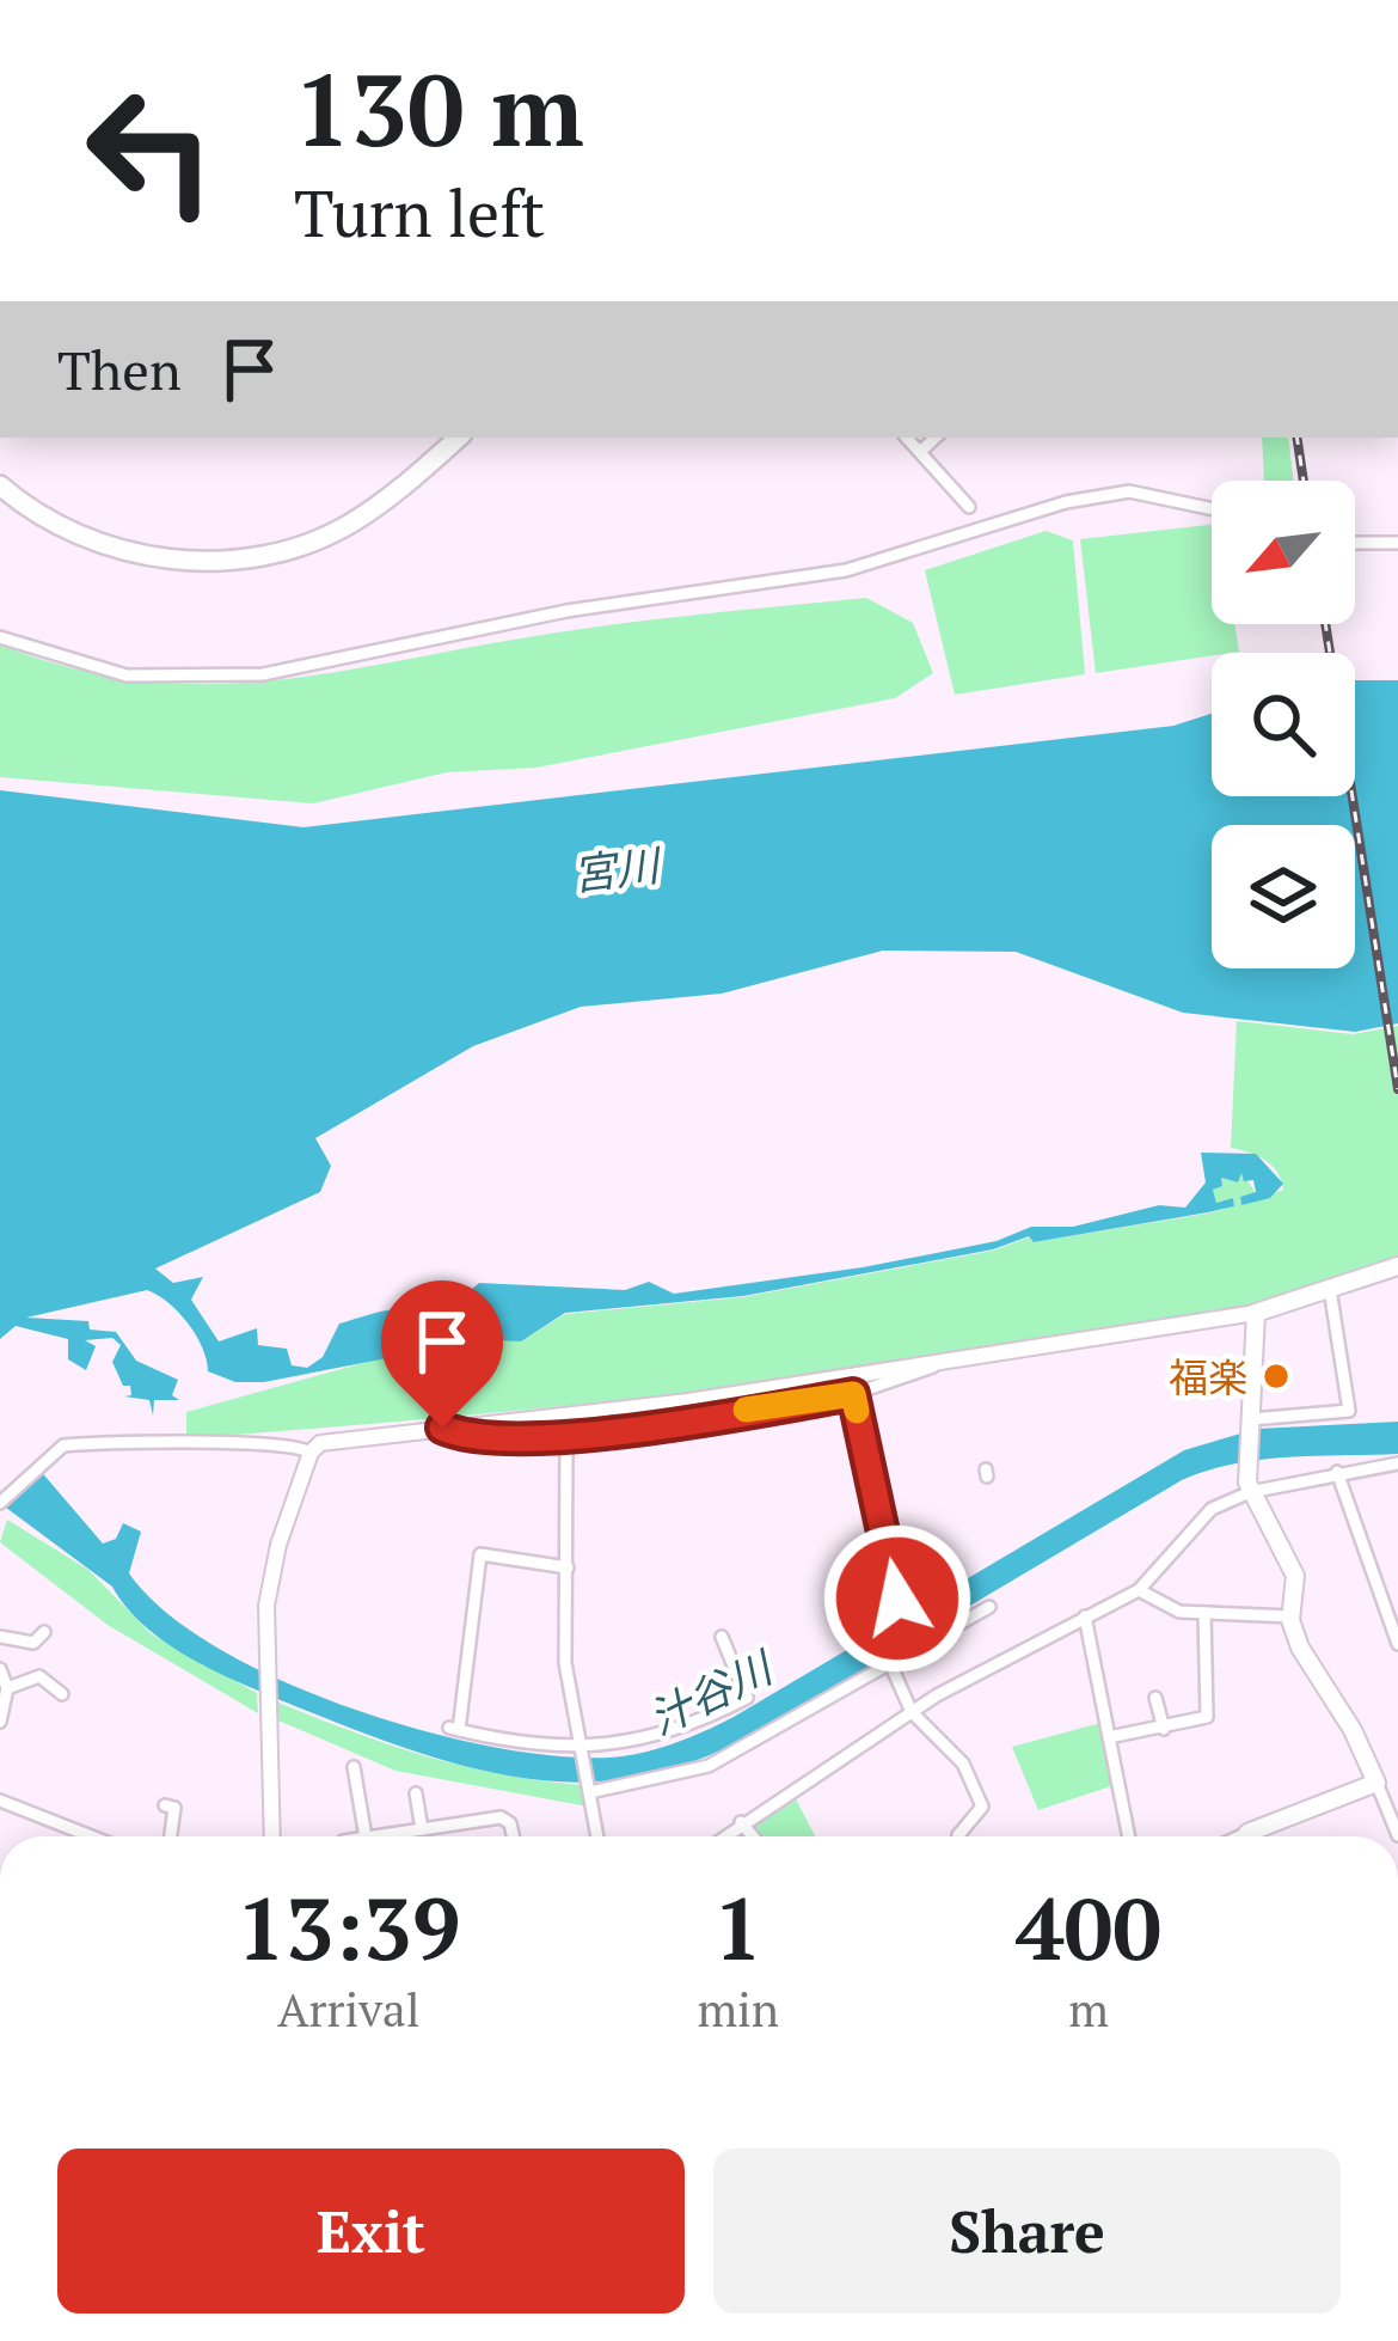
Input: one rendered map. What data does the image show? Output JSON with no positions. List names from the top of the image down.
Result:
{
  "water": ["宮川", "汁谷川"],
  "places": ["福楽"],
  "north": "bottom left",
  "page": {
    "turn": ["130 m", "Turn left"],
    "then": "Then",
    "eta": [
      "13:39",
      "Arrival",
      "1",
      "min",
      "400",
      "m"
    ],
    "buttons": ["Exit", "Share"]
  }
}
